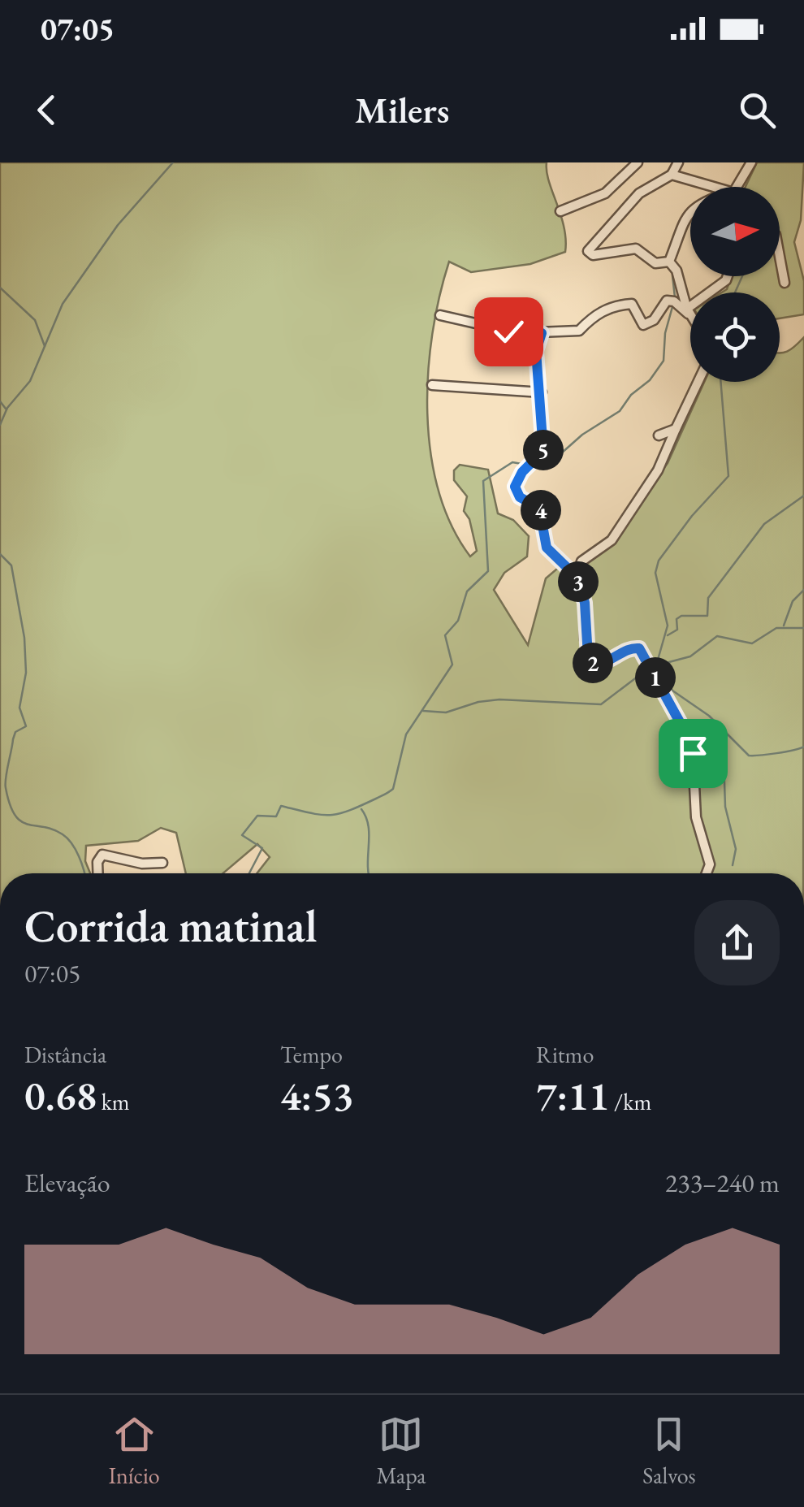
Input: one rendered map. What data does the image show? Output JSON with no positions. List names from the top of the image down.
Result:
{
  "north": "right",
  "page": {
    "status": "07:05",
    "header": "Milers",
    "pins": [
      "5",
      "4",
      "3",
      "2",
      "1"
    ],
    "heading": ["Corrida matinal", "07:05"],
    "stats": [
      ["Distância", "0.68 km"],
      ["Tempo", "4:53"],
      ["Ritmo", "7:11 /km"]
    ],
    "chart": ["Elevação", "233–240 m"],
    "tabs": ["Início", "Mapa", "Salvos"]
  }
}
